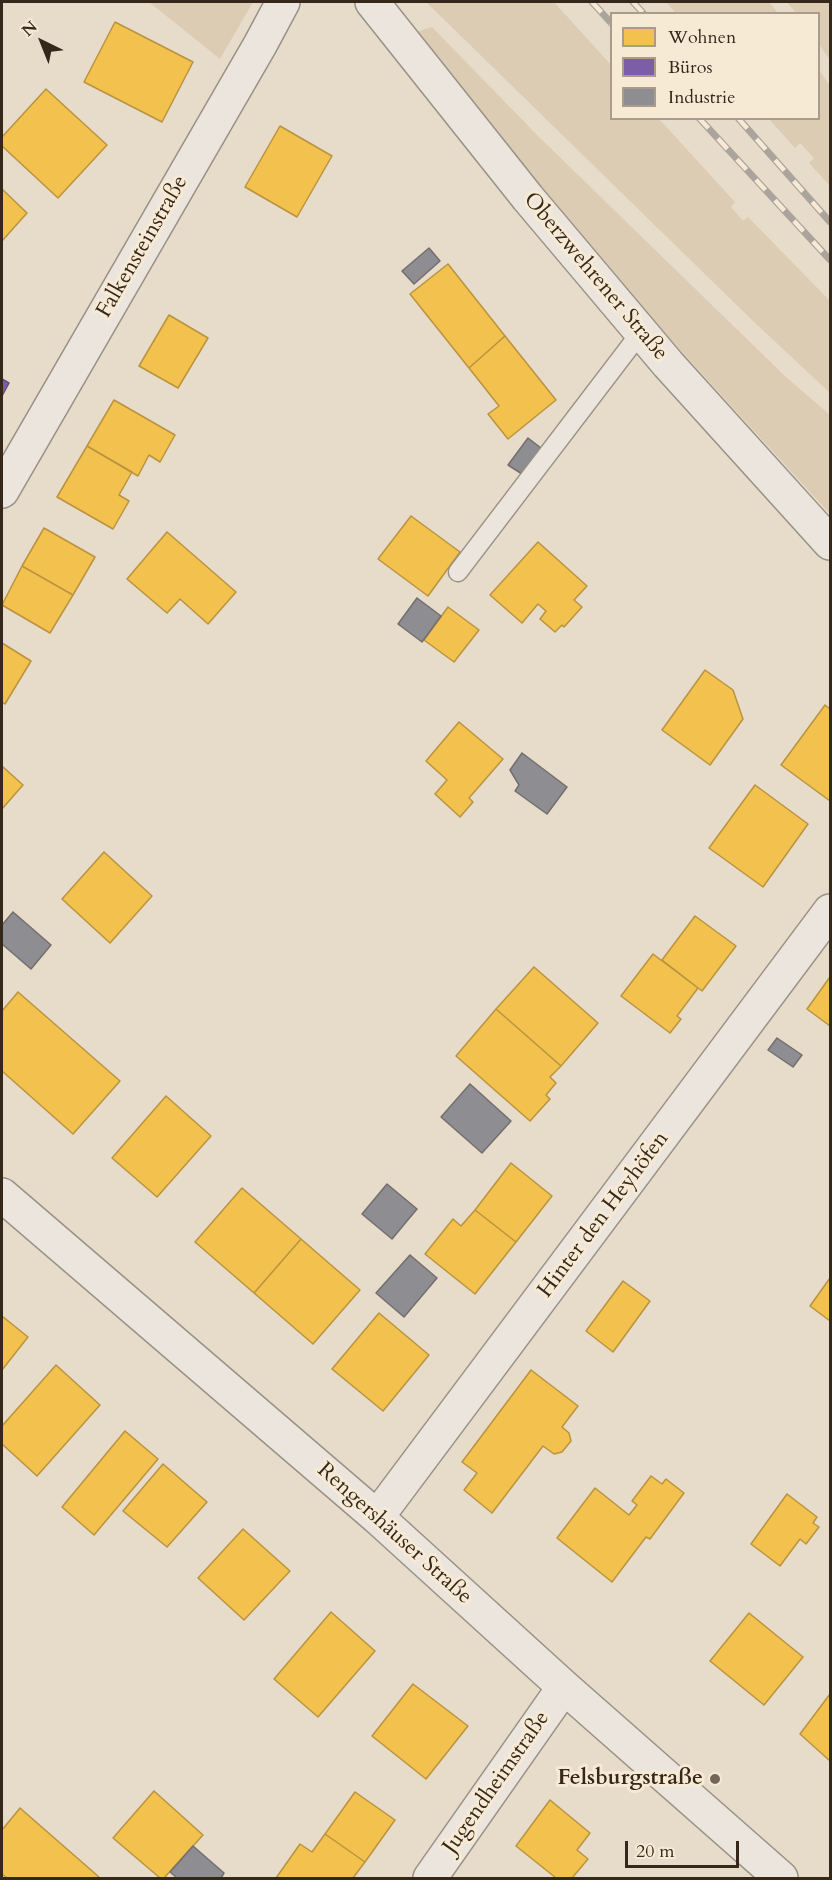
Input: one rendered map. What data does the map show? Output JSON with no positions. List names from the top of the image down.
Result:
{
  "streets": {
    "street": [
      "Falkensteinstraße",
      "Oberzwehrener Straße",
      "Hinter den Heyhöfen",
      "Rengershäuser Straße",
      "Jugendheimstraße"
    ]
  },
  "crossings": [
    ["Hinter den Heyhöfen", "Rengershäuser Straße"],
    ["Rengershäuser Straße", "Jugendheimstraße"]
  ],
  "places": ["Felsburgstraße"],
  "legend": ["Wohnen", "Büros", "Industrie"],
  "scale_bar": "20 m",
  "north": "top left"
}
